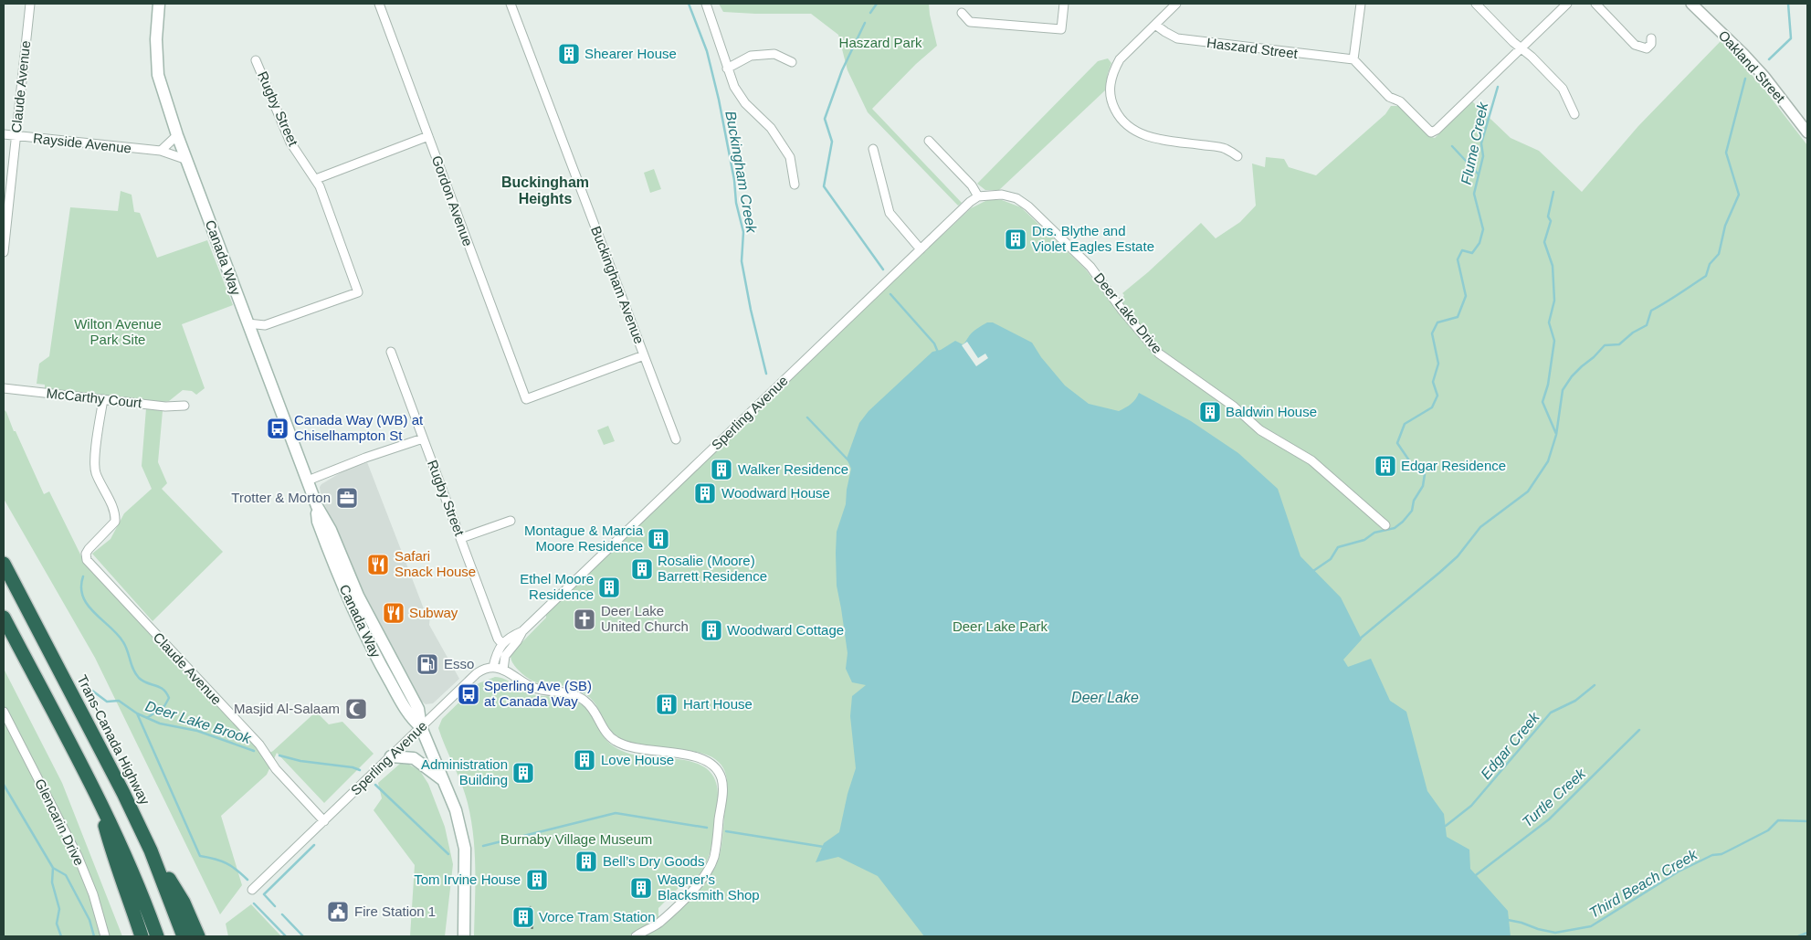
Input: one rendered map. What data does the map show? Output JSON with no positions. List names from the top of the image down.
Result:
{
  "streets": {
    "highway": ["Trans-Canada Highway"],
    "main road": ["Canada Way"],
    "street": [
      "Haszard Street",
      "Oakland Street",
      "Claude Avenue",
      "Rugby Street",
      "Rayside Avenue",
      "Gordon Avenue",
      "Buckingham Avenue",
      "Deer Lake Drive",
      "McCarthy Court",
      "Sperling Avenue",
      "Glencarin Drive"
    ]
  },
  "crossings": [
    ["Claude Avenue", "Rayside Avenue"],
    ["Claude Avenue", "McCarthy Court"],
    ["Claude Avenue", "Sperling Avenue"],
    ["Rugby Street", "Canada Way"],
    ["Rugby Street", "Sperling Avenue"],
    ["Rayside Avenue", "Canada Way"],
    ["Gordon Avenue", "Buckingham Avenue"],
    ["Canada Way", "Sperling Avenue"],
    ["Deer Lake Drive", "Sperling Avenue"]
  ],
  "districts": ["Buckingham Heights"],
  "water": [
    "Flume Creek",
    "Buckingham Creek",
    "Deer Lake",
    "Deer Lake Brook",
    "Edgar Creek",
    "Turtle Creek",
    "Third Beach Creek"
  ],
  "parks": [
    "Haszard Park",
    "Wilton Avenue Park Site",
    "Deer Lake Park",
    "Burnaby Village Museum"
  ],
  "places": {
    "building": [
      "Shearer House",
      "Drs. Blythe and Violet Eagles Estate",
      "Baldwin House",
      "Edgar Residence",
      "Walker Residence",
      "Woodward House",
      "Montague & Marcia Moore Residence",
      "Rosalie (Moore) Barrett Residence",
      "Ethel Moore Residence",
      "Woodward Cottage",
      "Hart House",
      "Love House",
      "Administration Building",
      "Bell’s Dry Goods",
      "Tom Irvine House",
      "Wagner’s Blacksmith Shop",
      "Vorce Tram Station"
    ],
    "bus stop": ["Canada Way (WB) at Chiselhampton St", "Sperling Ave (SB) at Canada Way"],
    "office": ["Trotter & Morton"],
    "restaurant": ["Safari Snack House", "Subway"],
    "church": ["Deer Lake United Church"],
    "fuel station": ["Esso"],
    "mosque": ["Masjid Al-Salaam"],
    "public building": ["Fire Station 1"]
  }
}
